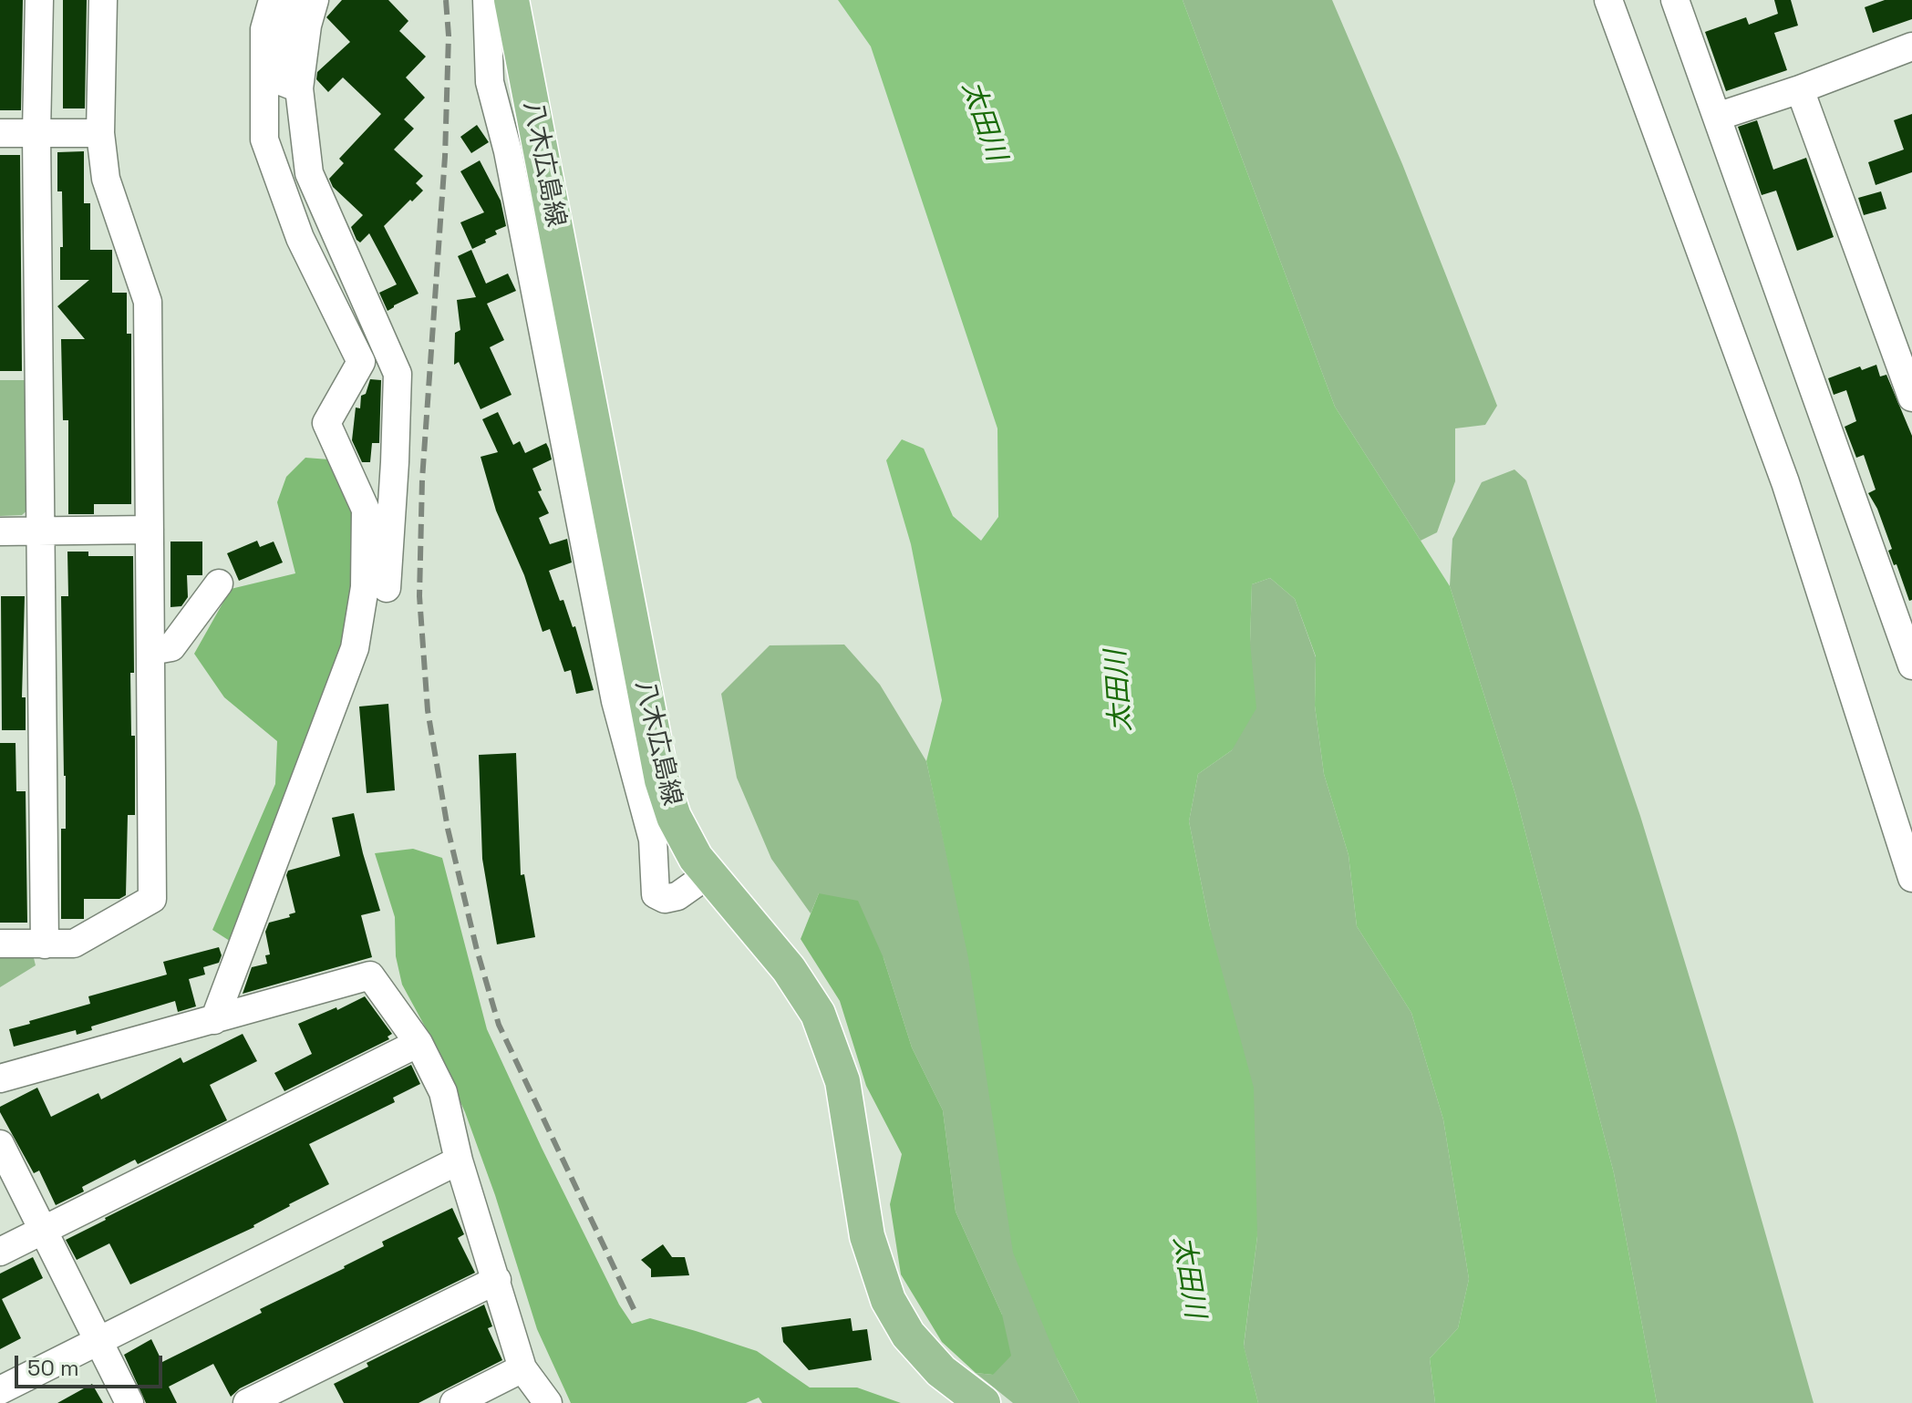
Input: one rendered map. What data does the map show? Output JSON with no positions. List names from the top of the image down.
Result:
{
  "streets": {
    "main road": ["八木広島線"]
  },
  "water": ["太田川"],
  "scale_bar": "50 m"
}
